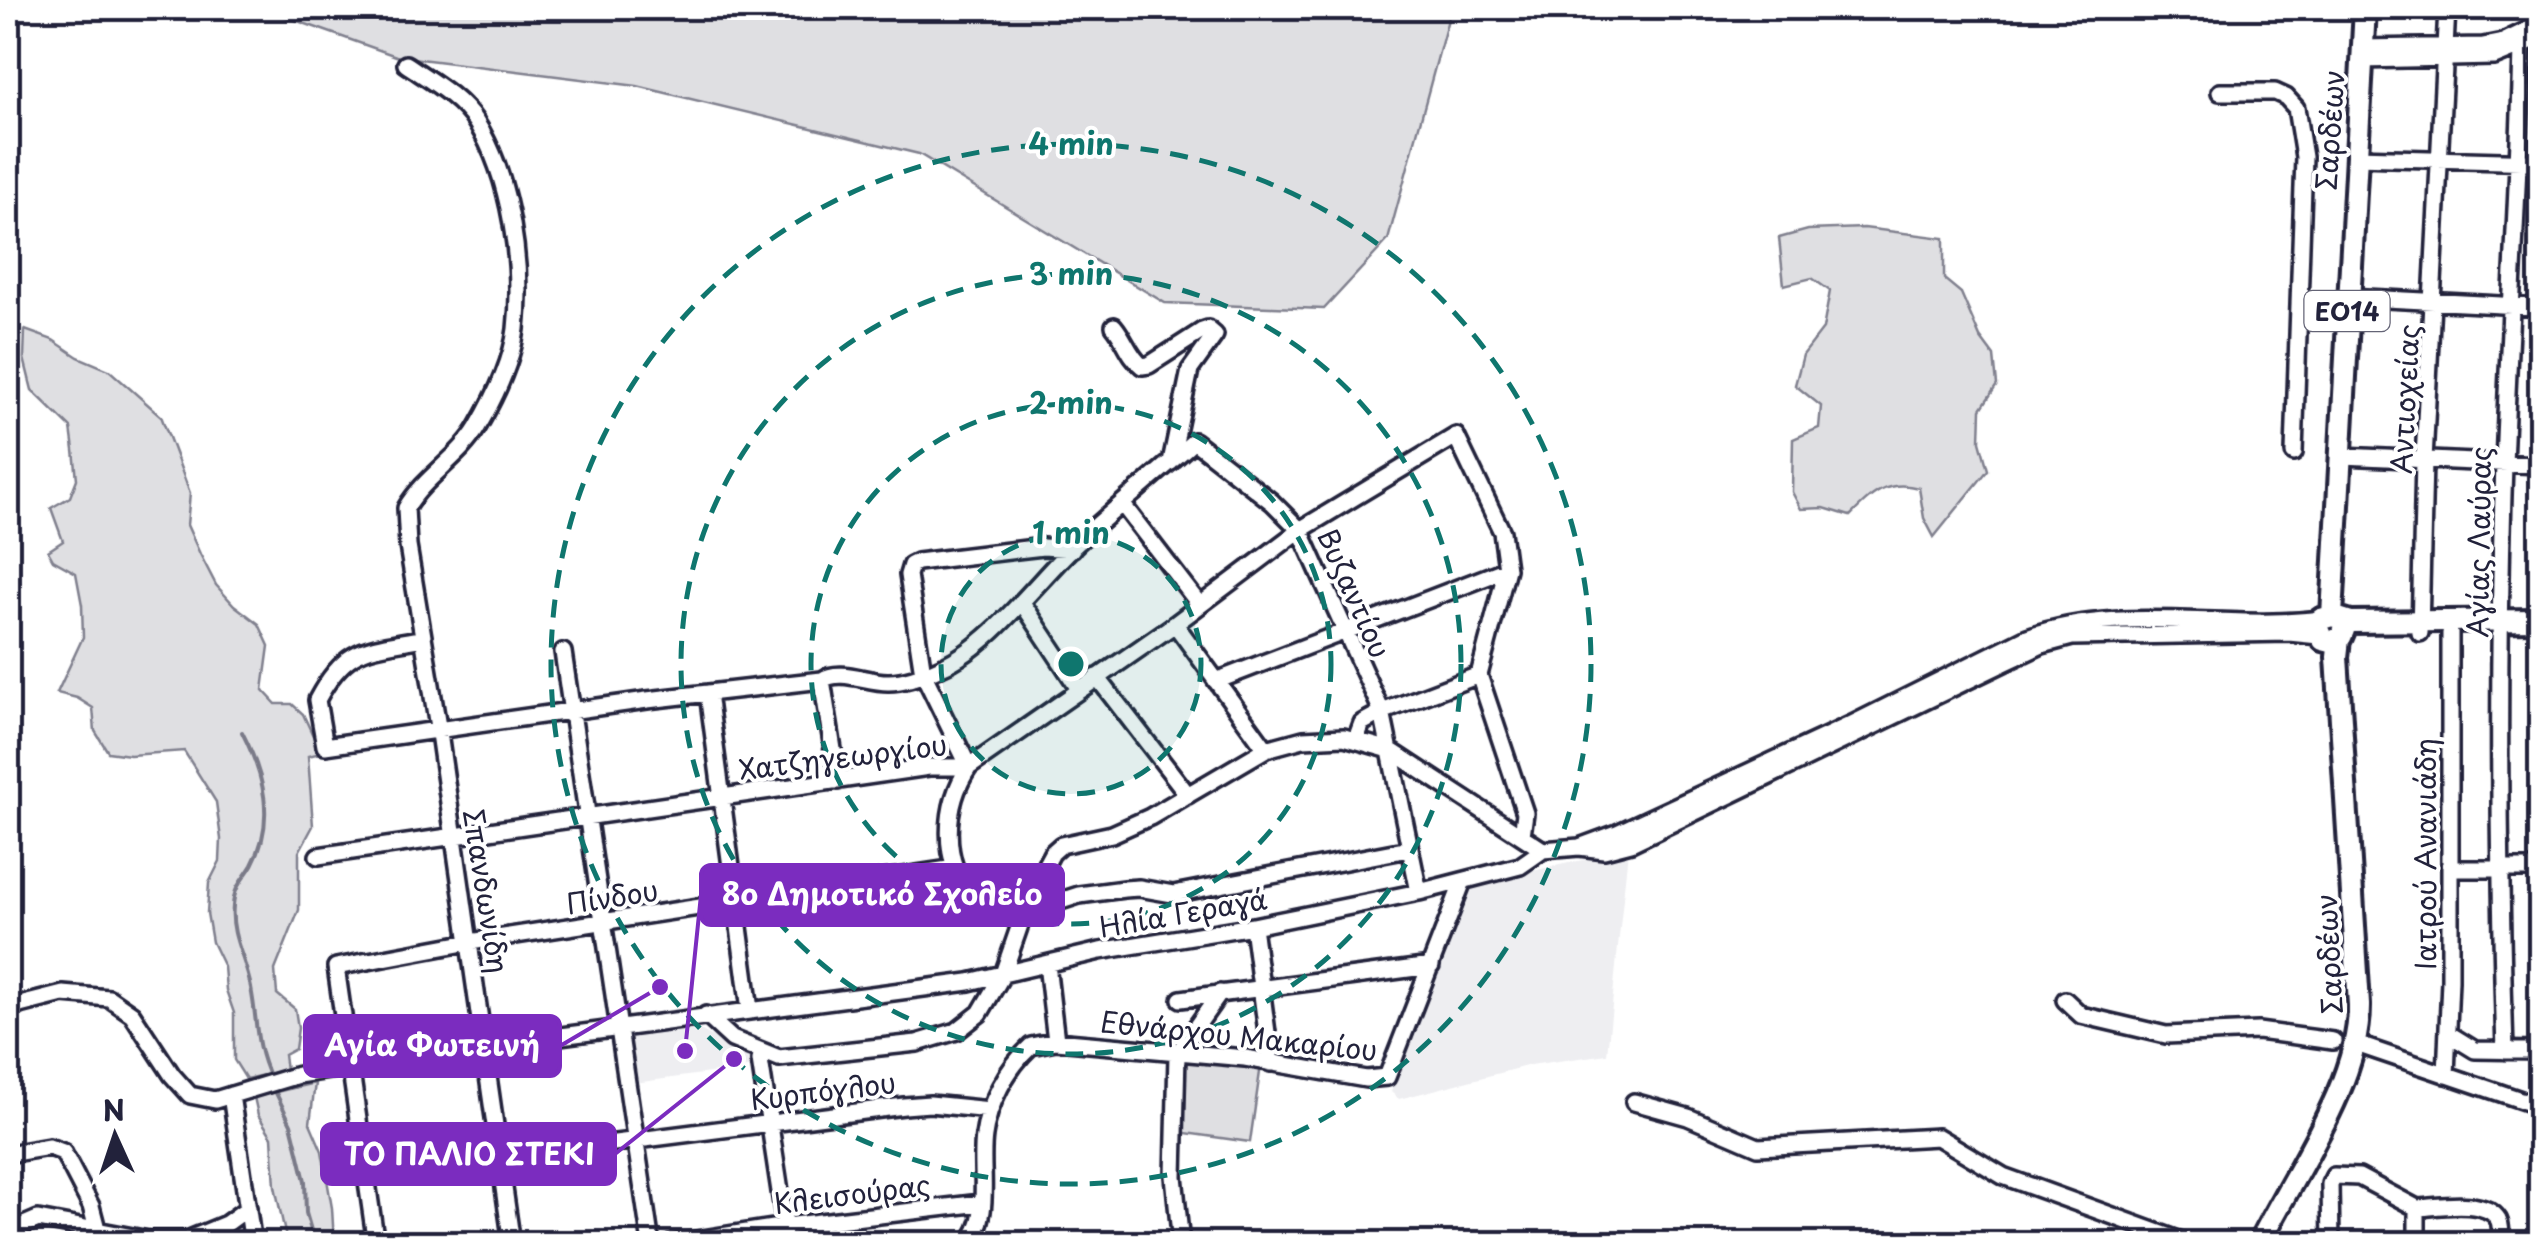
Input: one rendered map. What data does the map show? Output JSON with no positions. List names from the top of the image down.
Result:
{
  "streets": {
    "main road": ["Σαρδέων", "ΕΟ14"],
    "street": [
      "Αντιοχείας",
      "Αγίας Λαύρας",
      "Βυζαντίου",
      "Χατζηγεωργίου",
      "Ιατρού Ανανιάδη",
      "Σπανδωνίδη",
      "Πίνδου",
      "Ηλία Γεραγά",
      "Εθνάρχου Μακαρίου",
      "Κυρπόγλου",
      "Κλεισούρας"
    ]
  },
  "crossings": [
    ["Βυζαντίου", "Χατζηγεωργίου"],
    ["Βυζαντίου", "Ηλία Γεραγά"],
    ["Χατζηγεωργίου", "Σπανδωνίδη"],
    ["Σπανδωνίδη", "Πίνδου"],
    ["Σπανδωνίδη", "Ηλία Γεραγά"],
    ["Σπανδωνίδη", "Κυρπόγλου"],
    ["Πίνδου", "Ηλία Γεραγά"],
    ["Ηλία Γεραγά", "Εθνάρχου Μακαρίου"]
  ],
  "places": ["Αγία Φωτεινή", "8ο Δημοτικό Σχολείο", "ΤΟ ΠΑΛΙΟ ΣΤΕΚΙ"],
  "north": "top",
  "rings": [
    "4 min",
    "3 min",
    "2 min",
    "1 min"
  ]
}
